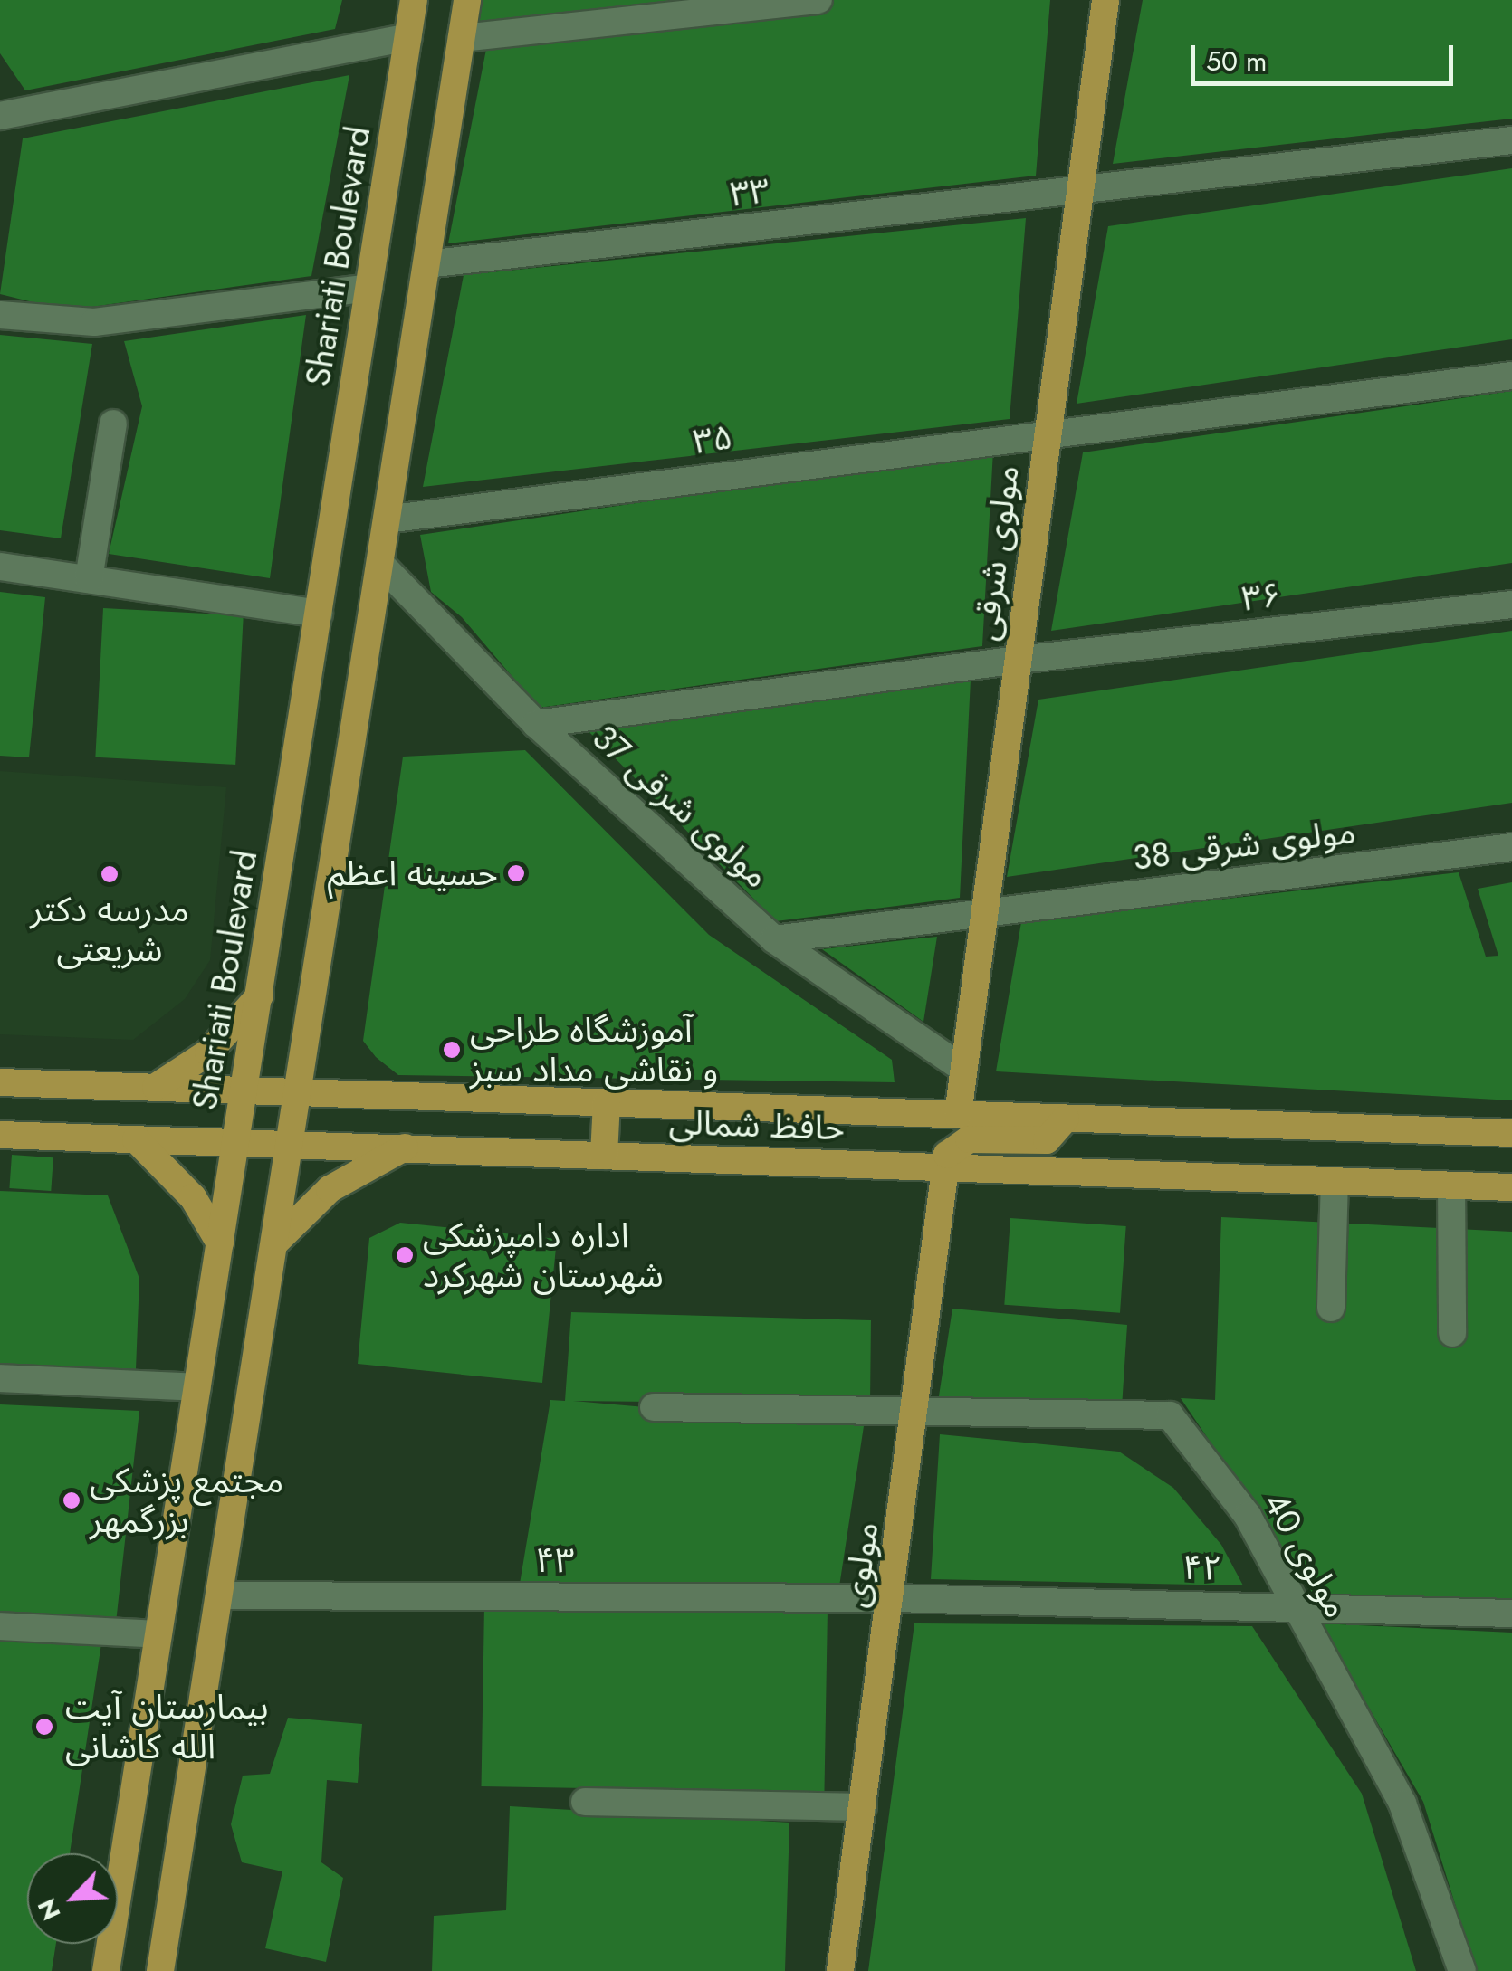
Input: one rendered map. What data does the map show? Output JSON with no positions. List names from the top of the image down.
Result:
{
  "streets": {
    "main road": [
      "Shariati Boulevard",
      "مولوی شرقی",
      "حافظ شمالی",
      "مولوی"
    ],
    "street": [
      "۳۳",
      "۳۵",
      "۳۶",
      "مولوی شرقی 37",
      "مولوی شرقی 38",
      "مولوی 40",
      "۴۳",
      "۴۲"
    ]
  },
  "crossings": [
    ["۳۳", "مولوی شرقی"],
    ["Shariati Boulevard", "حافظ شمالی"],
    ["۳۵", "مولوی شرقی"],
    ["مولوی شرقی", "۳۶"],
    ["مولوی شرقی", "مولوی شرقی 37"],
    ["مولوی شرقی", "مولوی شرقی 38"],
    ["مولوی شرقی", "حافظ شمالی"],
    ["۳۶", "مولوی شرقی 37"],
    ["مولوی شرقی 37", "مولوی شرقی 38"],
    ["حافظ شمالی", "مولوی"],
    ["مولوی 40", "مولوی"],
    ["مولوی 40", "۴۲"],
    ["۴۳", "مولوی"],
    ["۴۳", "۴۲"],
    ["مولوی", "۴۲"]
  ],
  "places": [
    "حسینه اعظم",
    "مدرسه دکتر شریعتی",
    "آموزشگاه طراحی و نقاشی مداد سبز",
    "اداره دامپزشکی شهرستان شهرکرد",
    "مجتمع پزشکی بزرگمهر",
    "بیمارستان آیت الله کاشانی"
  ],
  "scale_bar": "50 m",
  "north": "bottom left"
}
